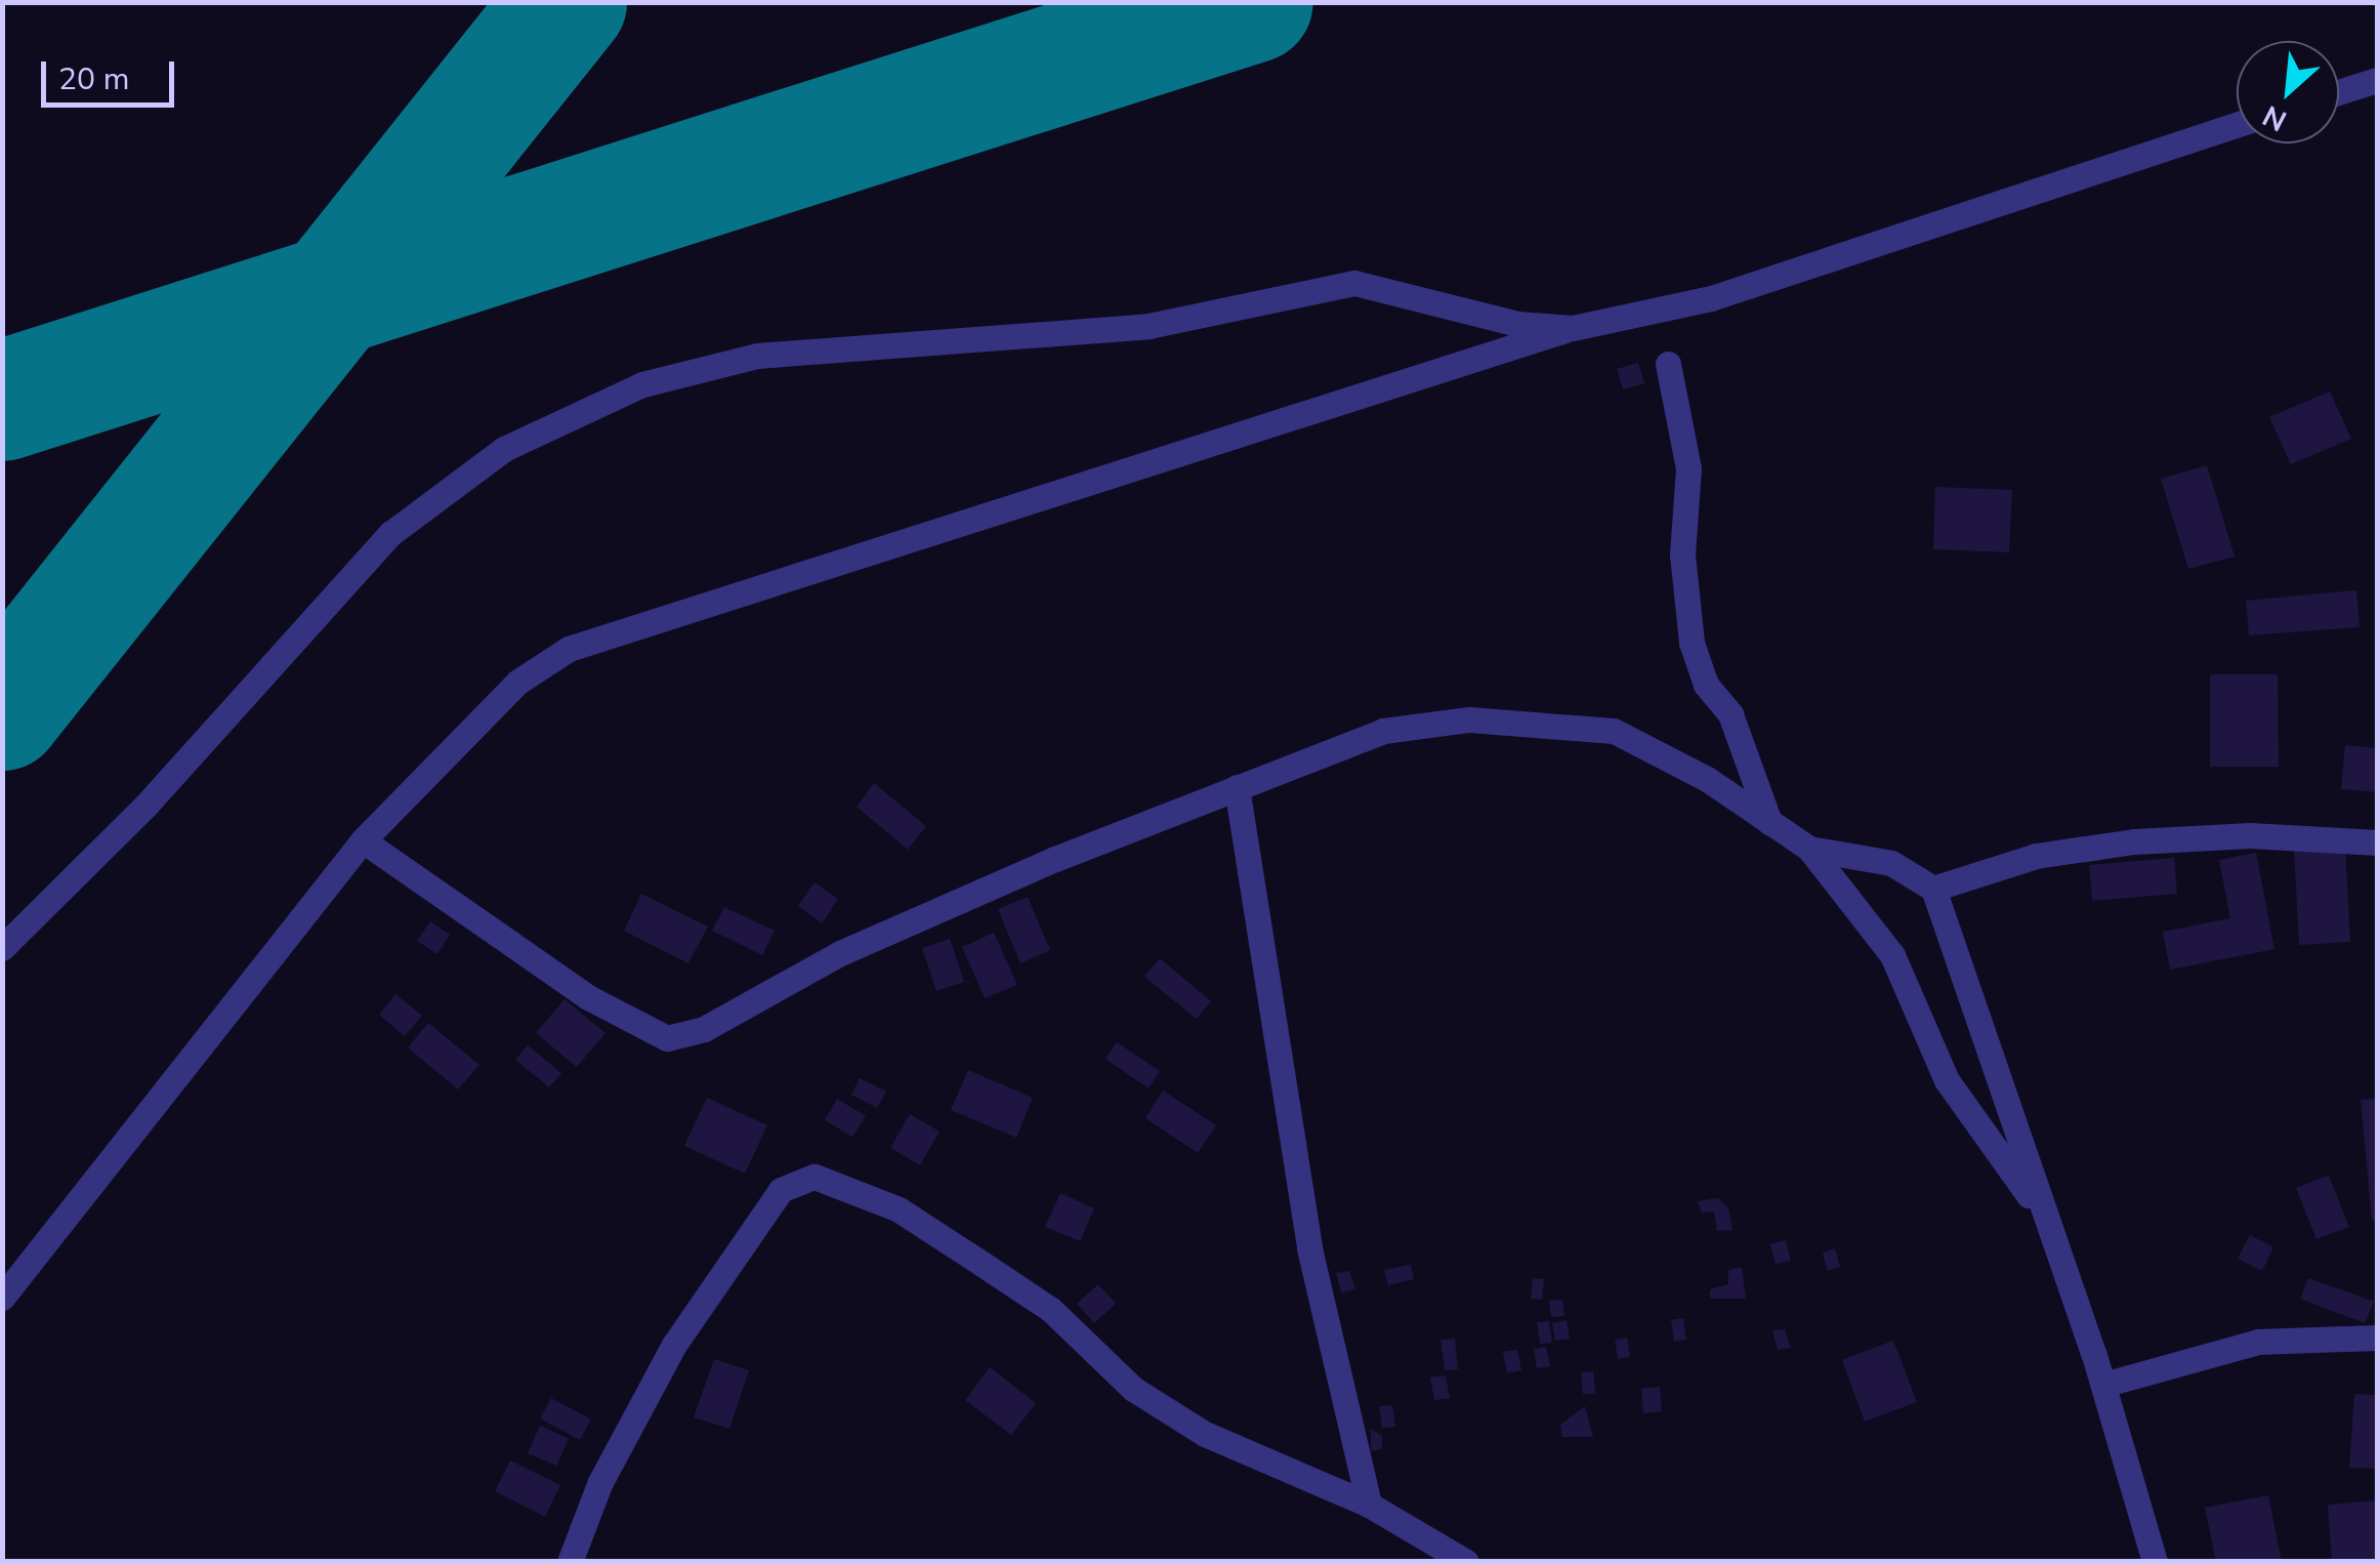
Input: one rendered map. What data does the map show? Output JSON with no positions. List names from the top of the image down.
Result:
{
  "scale_bar": "20 m",
  "north": "bottom left"
}
